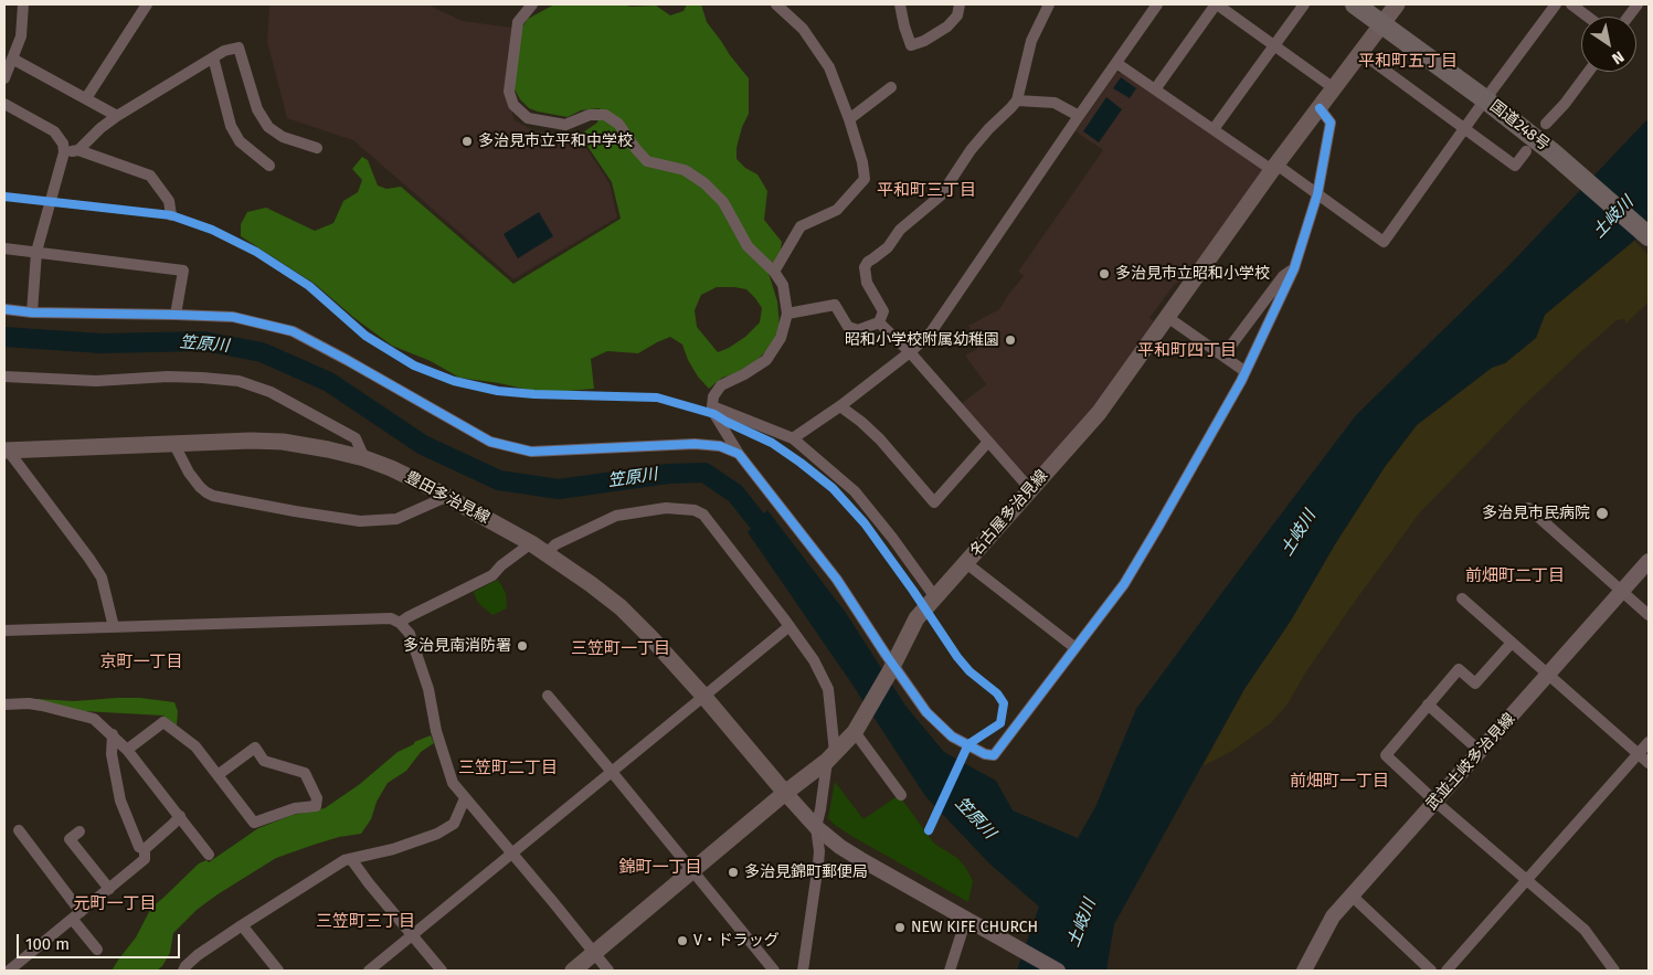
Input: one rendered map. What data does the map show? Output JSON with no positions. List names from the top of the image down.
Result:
{
  "streets": {
    "highway": ["国道248号"],
    "main road": ["豊田多治見線", "名古屋多治見線", "武並土岐多治見線"]
  },
  "crossings": [
    ["国道248号", "名古屋多治見線"],
    ["豊田多治見線", "名古屋多治見線"]
  ],
  "districts": [
    "平和町五丁目",
    "平和町三丁目",
    "平和町四丁目",
    "前畑町二丁目",
    "三笠町一丁目",
    "京町一丁目",
    "三笠町二丁目",
    "前畑町一丁目",
    "錦町一丁目",
    "元町一丁目",
    "三笠町三丁目"
  ],
  "water": ["土岐川", "笠原川"],
  "places": [
    "多治見市立平和中学校",
    "多治見市立昭和小学校",
    "昭和小学校附属幼稚園",
    "多治見市民病院",
    "多治見南消防署",
    "多治見錦町郵便局",
    "NEW KIFE CHURCH",
    "V・ドラッグ"
  ],
  "scale_bar": "100 m",
  "north": "bottom right"
}
